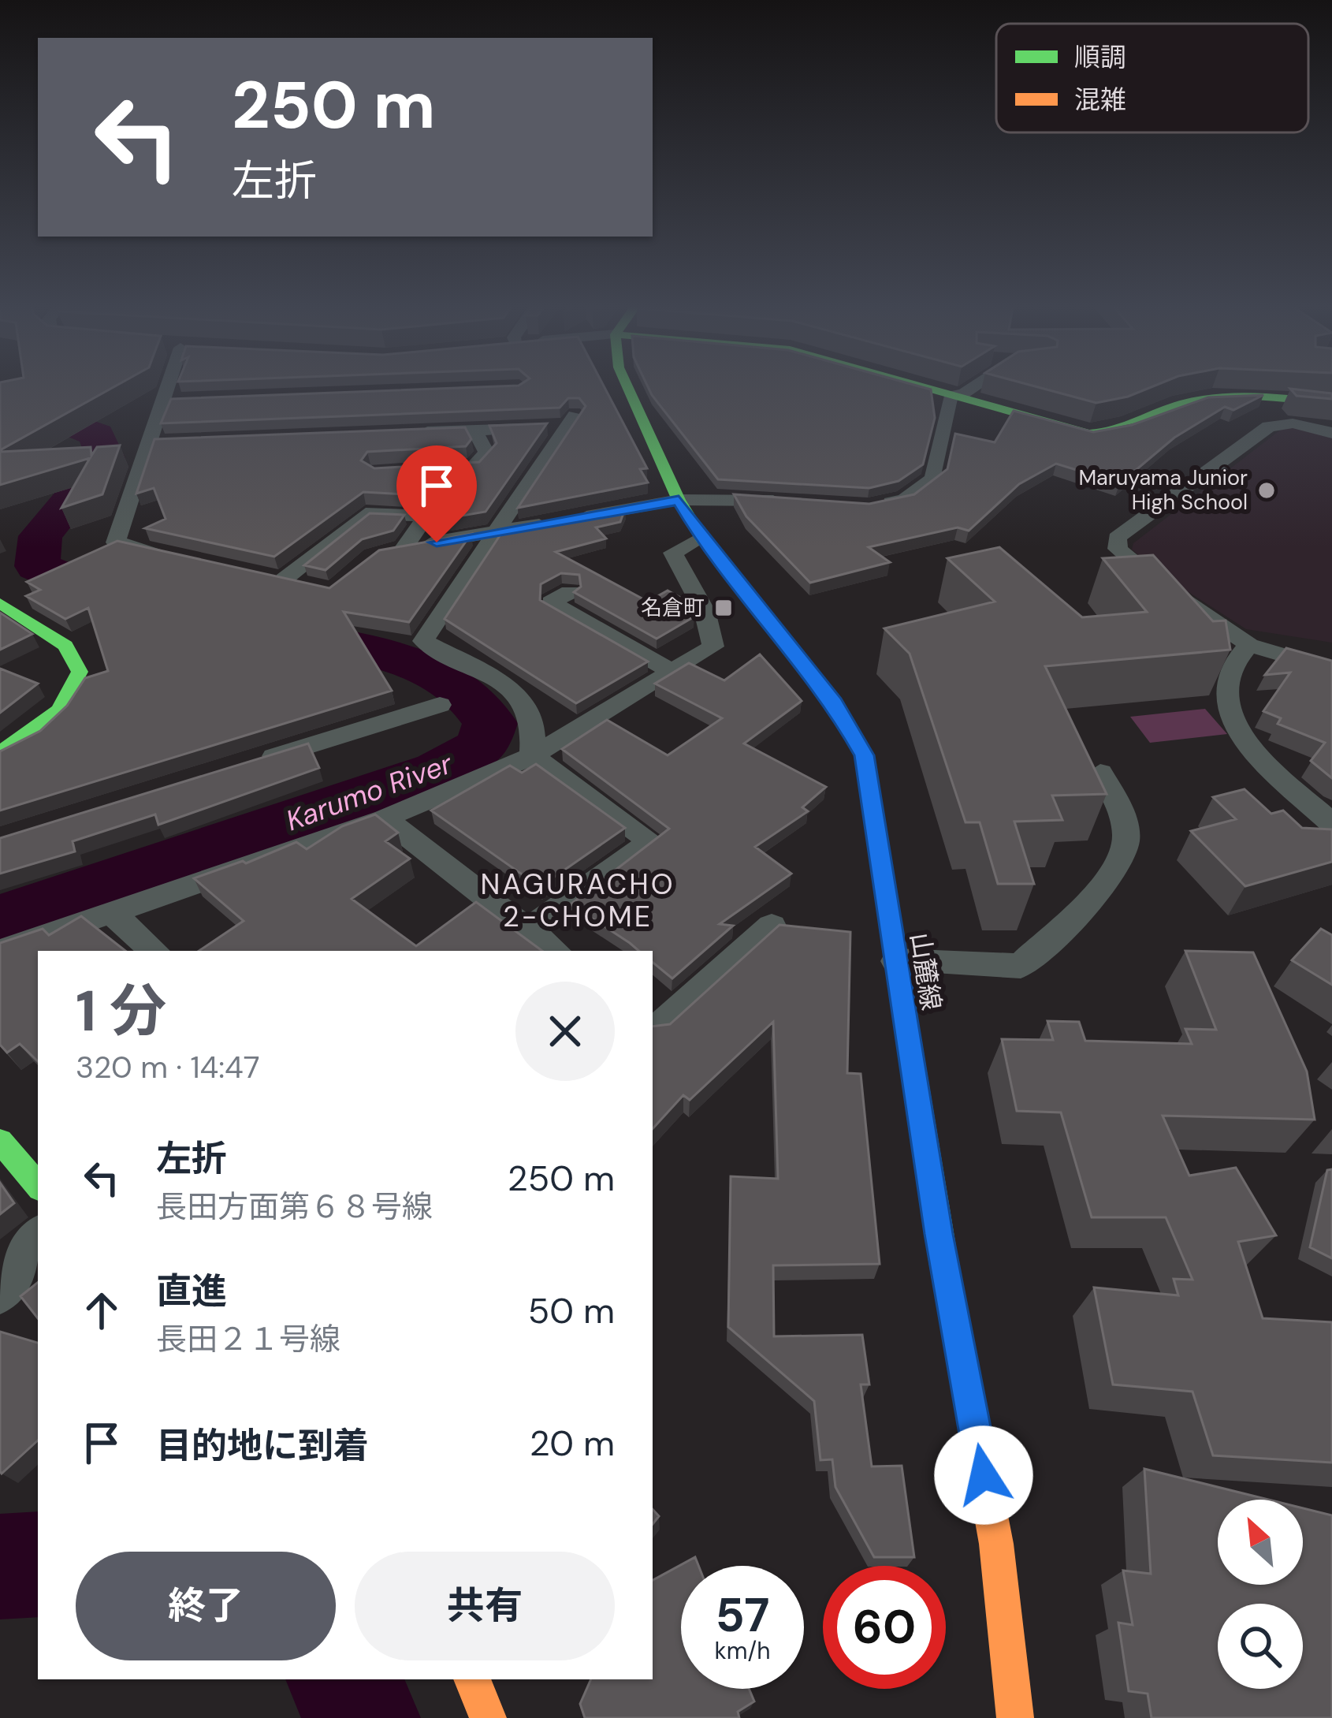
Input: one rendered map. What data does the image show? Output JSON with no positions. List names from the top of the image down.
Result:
{
  "streets": {
    "main road": ["山麓線"]
  },
  "districts": ["NAGURACHO 2-CHOME"],
  "water": ["Karumo River"],
  "places": {
    "other": ["Maruyama Junior High School"],
    "transit": ["名倉町"]
  },
  "legend": ["順調", "混雑"],
  "north": "top left",
  "page": {
    "turn": ["250 m", "左折"],
    "heading": ["1 分", "320 m · 14:47"],
    "list": [
      {
        "name": "左折",
        "note": "長田方面第６８号線",
        "value": "250 m"
      },
      {
        "name": "直進",
        "note": "長田２１号線",
        "value": "50 m"
      },
      {
        "name": "目的地に到着",
        "value": "20 m"
      }
    ],
    "buttons": ["終了", "共有"],
    "speed": "57 km/h",
    "limit": "60"
  }
}
